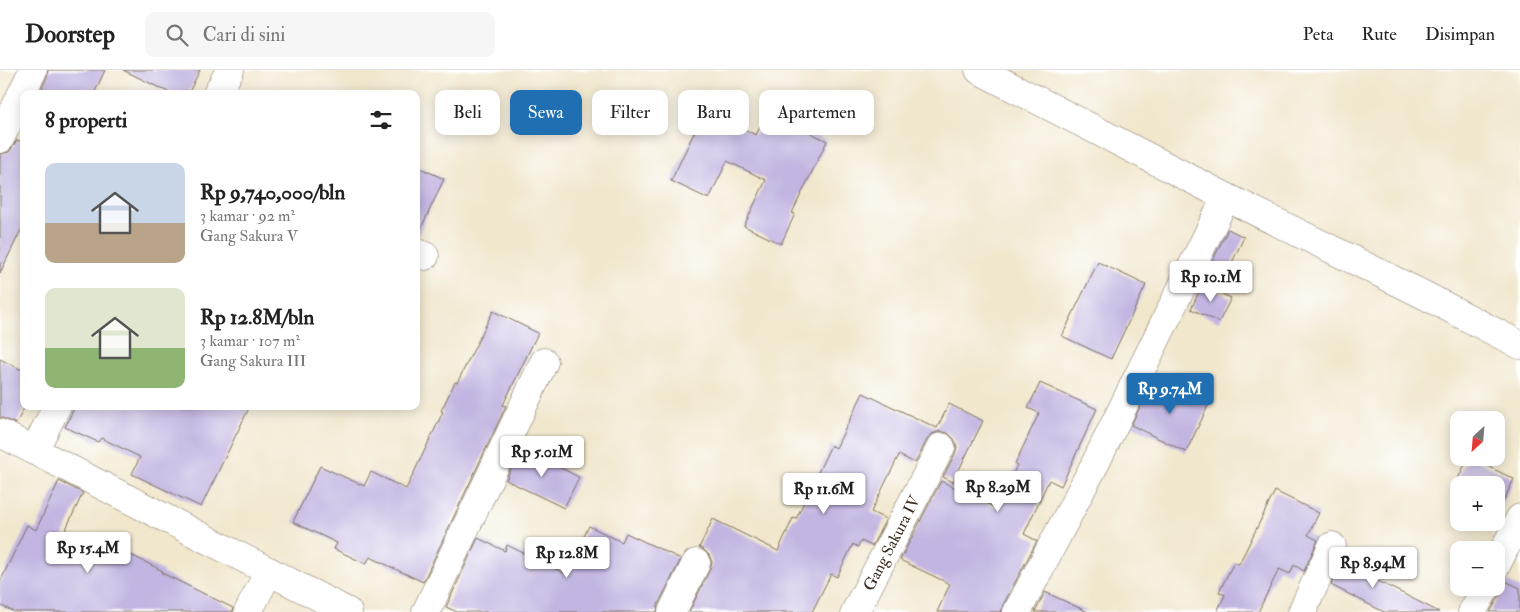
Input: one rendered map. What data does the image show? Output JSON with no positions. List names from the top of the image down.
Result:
{
  "streets": {
    "street": ["Gang Sakura IV"]
  },
  "north": "bottom left",
  "page": {
    "header": "Doorstep",
    "search": "Cari di sini",
    "nav": ["Peta", "Rute", "Disimpan"],
    "chip": [
      "Beli",
      "Sewa",
      "Filter",
      "Baru",
      "Apartemen"
    ],
    "heading": "8 properti",
    "list": [
      {
        "name": "Rp 9,740,000/bln",
        "note": "3 kamar · 92 m² · Gang Sakura V"
      },
      {
        "name": "Rp 12.8M/bln",
        "note": "3 kamar · 107 m² · Gang Sakura III"
      }
    ],
    "price": [
      "Rp 10.1M",
      "Rp 9.74M",
      "Rp 5.01M",
      "Rp 8.29M",
      "Rp 11.6M",
      "Rp 15.4M",
      "Rp 12.8M",
      "Rp 8.94M"
    ],
    "map_buttons": ["+", "−"]
  }
}
